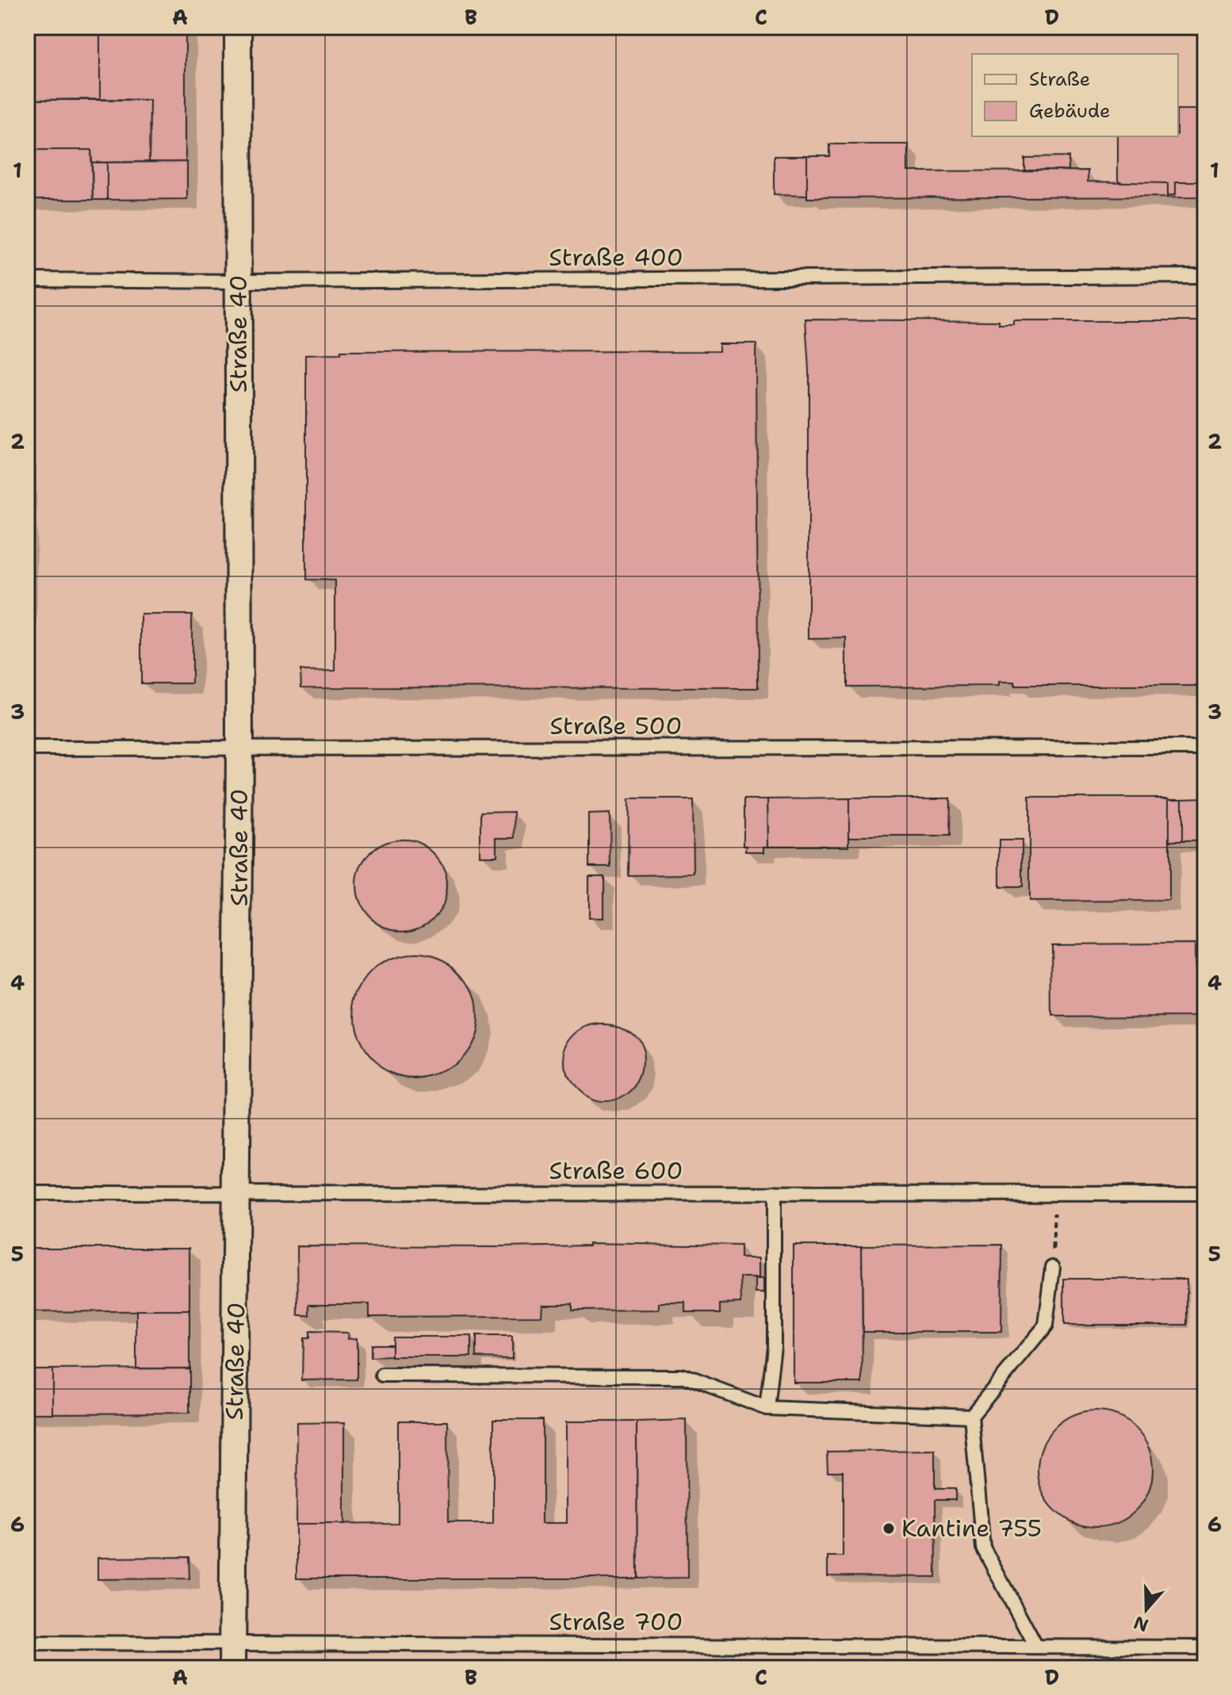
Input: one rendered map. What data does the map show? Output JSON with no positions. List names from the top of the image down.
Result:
{
  "streets": {
    "street": ["Straße 40"],
    "lane": [
      "Straße 400",
      "Straße 500",
      "Straße 600",
      "Straße 700"
    ]
  },
  "crossings": [
    ["Straße 400", "Straße 40"],
    ["Straße 40", "Straße 500"],
    ["Straße 40", "Straße 600"],
    ["Straße 40", "Straße 700"]
  ],
  "places": ["Kantine 755"],
  "legend": ["Straße", "Gebäude"],
  "north": "bottom",
  "grid": {
    "columns": [
      "A",
      "B",
      "C",
      "D"
    ],
    "rows": [
      "1",
      "2",
      "3",
      "4",
      "5",
      "6"
    ]
  }
}
